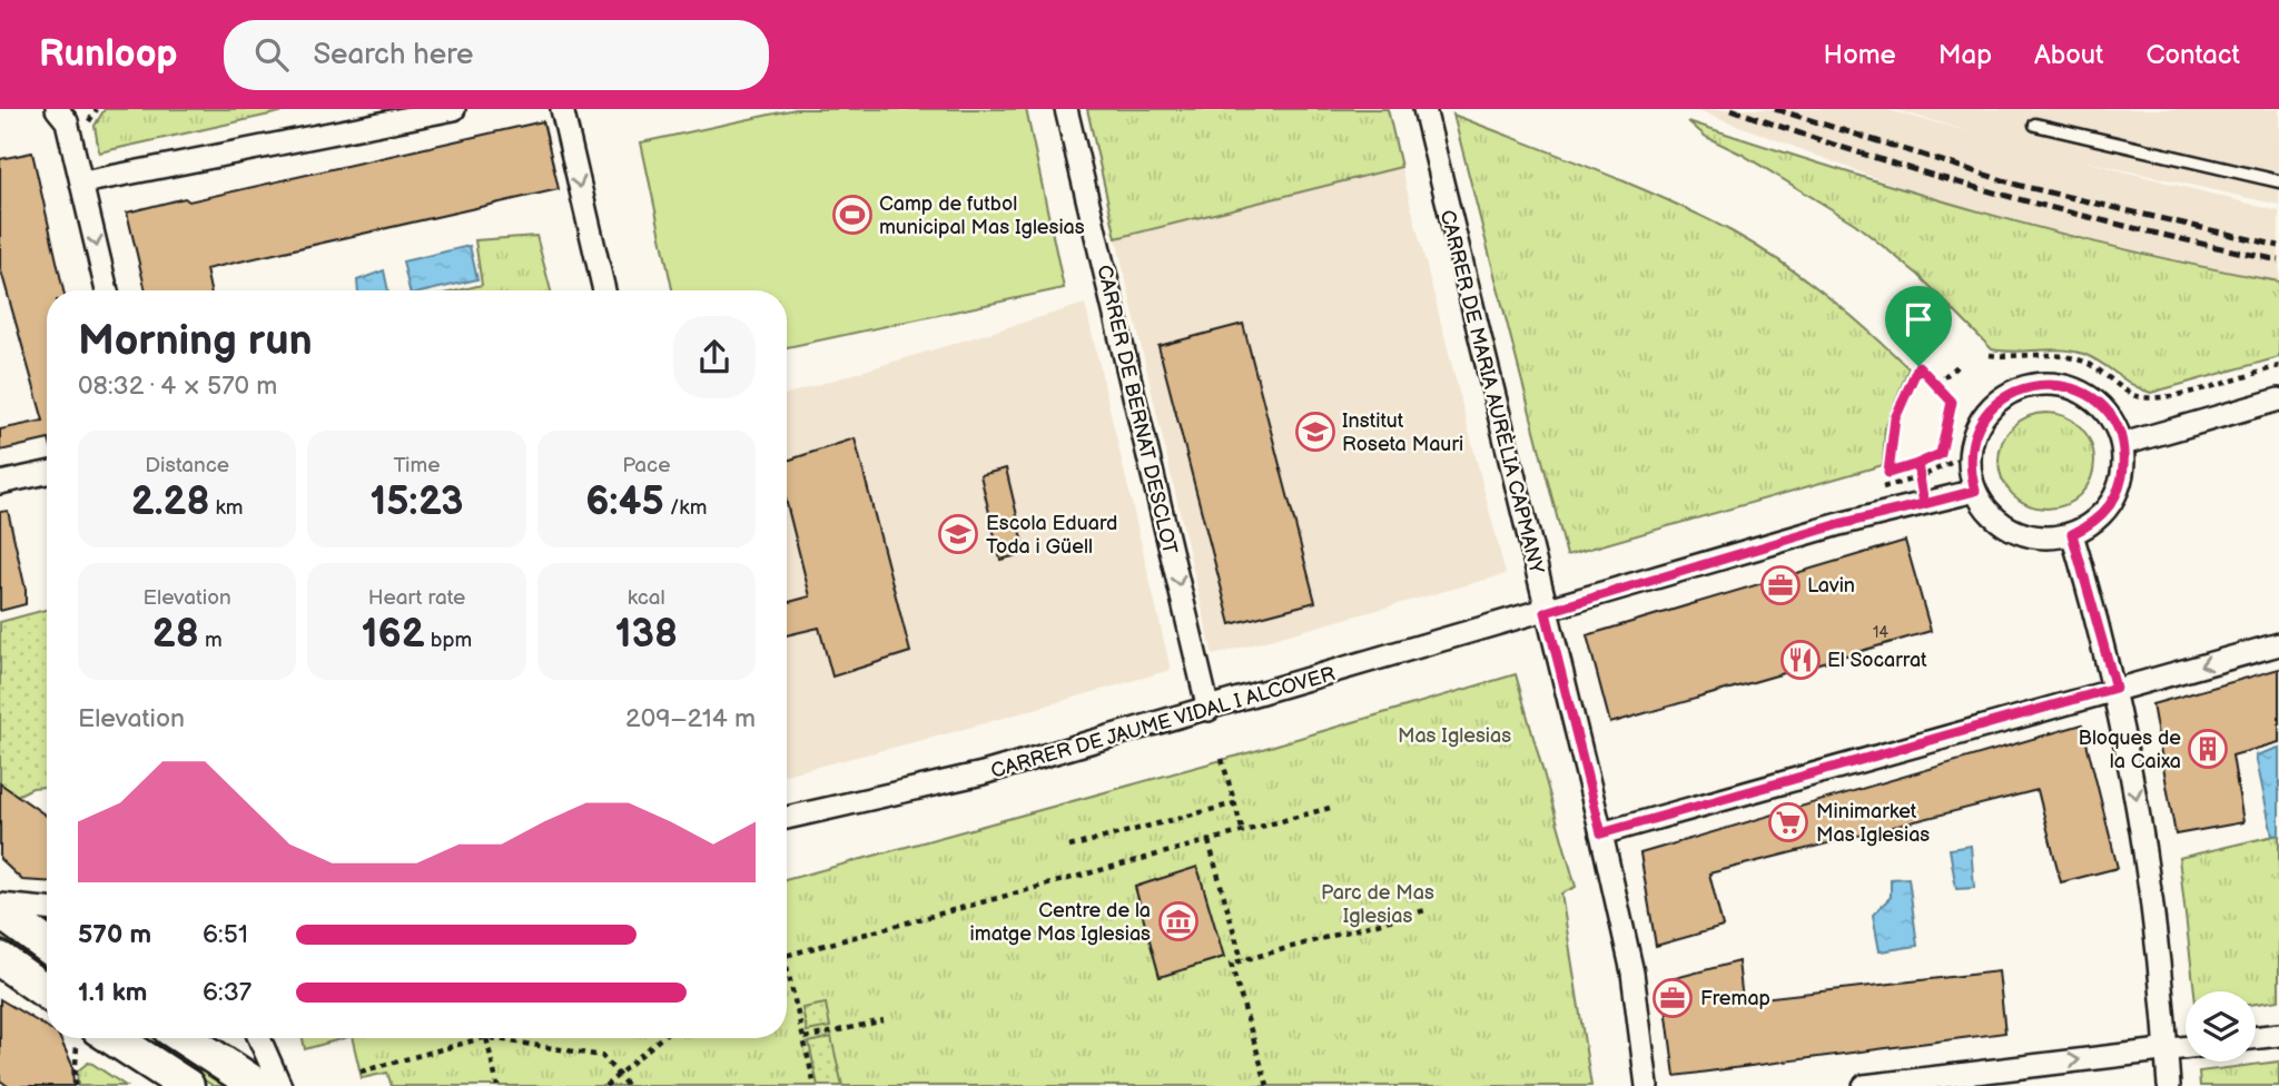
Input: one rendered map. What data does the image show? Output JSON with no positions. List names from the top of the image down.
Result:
{
  "streets": {
    "street": ["CARRER DE MARIA AURÈLIA CAPMANY", "CARRER DE BERNAT DESCLOT", "CARRER DE JAUME VIDAL I ALCOVER"]
  },
  "crossings": [
    ["CARRER DE MARIA AURÈLIA CAPMANY", "CARRER DE JAUME VIDAL I ALCOVER"],
    ["CARRER DE BERNAT DESCLOT", "CARRER DE JAUME VIDAL I ALCOVER"]
  ],
  "one_way": ["CARRER DE BERNAT DESCLOT"],
  "parks": ["Mas Iglesias", "Parc de Mas Iglesias"],
  "places": {
    "sports": ["Camp de futbol municipal Mas Iglesias"],
    "school or university": ["Institut Roseta Mauri", "Escola Eduard Toda i Güell"],
    "office": ["Lavin", "Fremap"],
    "restaurant": ["El Socarrat"],
    "building": ["Bloques de la Caixa"],
    "supermarket": ["Minimarket Mas Iglesias"],
    "museum": ["Centre de la imatge Mas Iglesias"]
  },
  "house_numbers": ["14"],
  "page": {
    "header": "Runloop",
    "search": "Search here",
    "nav": [
      "Home",
      "Map",
      "About",
      "Contact"
    ],
    "heading": ["Morning run", "08:32 · 4 × 570 m"],
    "stats": [
      ["Distance", "2.28 km"],
      ["Time", "15:23"],
      ["Pace", "6:45 /km"],
      ["Elevation", "28 m"],
      ["Heart rate", "162 bpm"],
      ["kcal", "138"]
    ],
    "chart": ["Elevation", "209–214 m"],
    "list": [
      {
        "name": "570 m",
        "note": "6:51"
      },
      {
        "name": "1.1 km",
        "note": "6:37"
      }
    ]
  }
}
